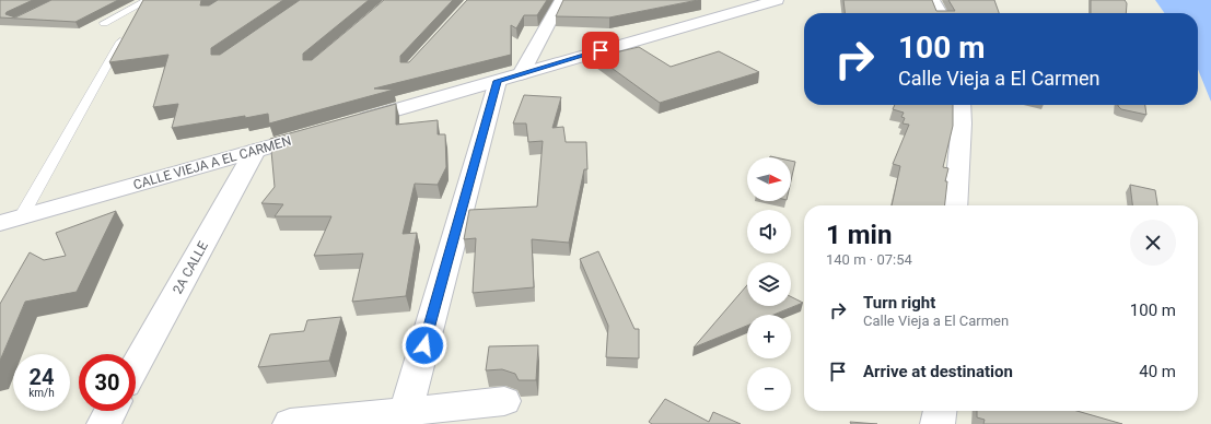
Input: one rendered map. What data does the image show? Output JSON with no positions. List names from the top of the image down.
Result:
{
  "streets": {
    "street": ["CALLE VIEJA A EL CARMEN", "2A CALLE"]
  },
  "crossings": [
    ["CALLE VIEJA A EL CARMEN", "2A CALLE"]
  ],
  "north": "right",
  "page": {
    "turn": ["100 m", "Calle Vieja a El Carmen"],
    "map_buttons": ["+", "−"],
    "heading": ["1 min", "140 m · 07:54"],
    "list": [
      {
        "name": "Turn right",
        "note": "Calle Vieja a El Carmen",
        "value": "100 m"
      },
      {
        "name": "Arrive at destination",
        "value": "40 m"
      }
    ],
    "speed": "24 km/h",
    "limit": "30"
  }
}
